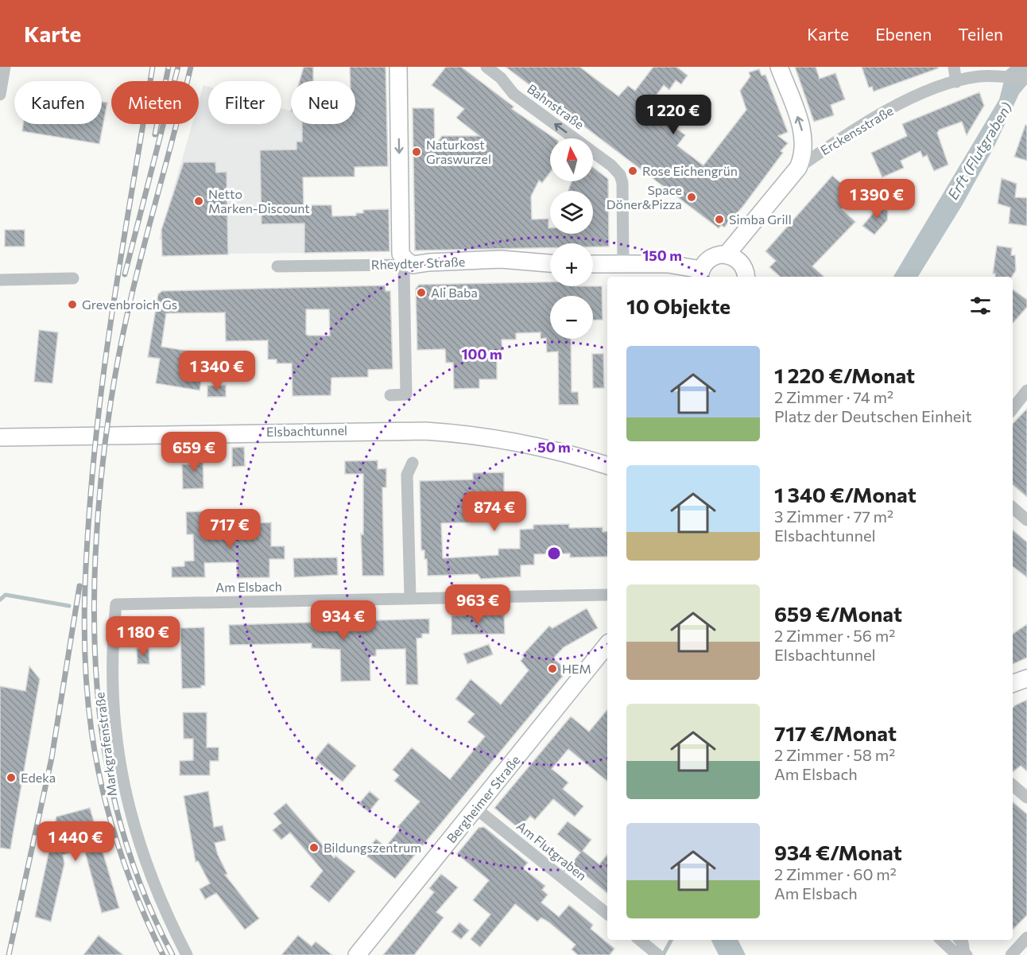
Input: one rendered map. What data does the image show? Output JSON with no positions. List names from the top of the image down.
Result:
{
  "streets": {
    "street": [
      "Bahnstraße",
      "Erckensstraße",
      "Rheydter Straße",
      "Elsbachtunnel",
      "Am Elsbach",
      "Markgrafenstraße",
      "Bergheimer Straße",
      "Am Flutgraben"
    ]
  },
  "crossings": [
    ["Am Elsbach", "Markgrafenstraße"],
    ["Bergheimer Straße", "Am Flutgraben"]
  ],
  "one_way": ["Bahnstraße"],
  "water": ["Erft (Flutgraben)"],
  "places": [
    "Naturkost Graswurzel",
    "Rose Eichengrün",
    "Space Döner&Pizza",
    "Netto Marken-Discount",
    "Simba Grill",
    "Ali Baba",
    "Grevenbroich Gs",
    "HEM",
    "Edeka",
    "Bildungszentrum"
  ],
  "north": "top",
  "page": {
    "header": "Karte",
    "nav": ["Karte", "Ebenen", "Teilen"],
    "chip": [
      "Kaufen",
      "Mieten",
      "Filter",
      "Neu"
    ],
    "price": [
      "1 220 €",
      "1 390 €",
      "1 340 €",
      "659 €",
      "874 €",
      "717 €",
      "963 €",
      "934 €",
      "1 180 €",
      "1 440 €"
    ],
    "map_buttons": ["+", "−"],
    "heading": "10 Objekte",
    "list": [
      {
        "name": "1 220 €/Monat",
        "note": "2 Zimmer · 74 m² · Platz der Deutschen Einheit"
      },
      {
        "name": "1 340 €/Monat",
        "note": "3 Zimmer · 77 m² · Elsbachtunnel"
      },
      {
        "name": "659 €/Monat",
        "note": "2 Zimmer · 56 m² · Elsbachtunnel"
      },
      {
        "name": "717 €/Monat",
        "note": "2 Zimmer · 58 m² · Am Elsbach"
      },
      {
        "name": "934 €/Monat",
        "note": "2 Zimmer · 60 m² · Am Elsbach"
      }
    ]
  },
  "rings": ["150 m", "100 m", "50 m"]
}
